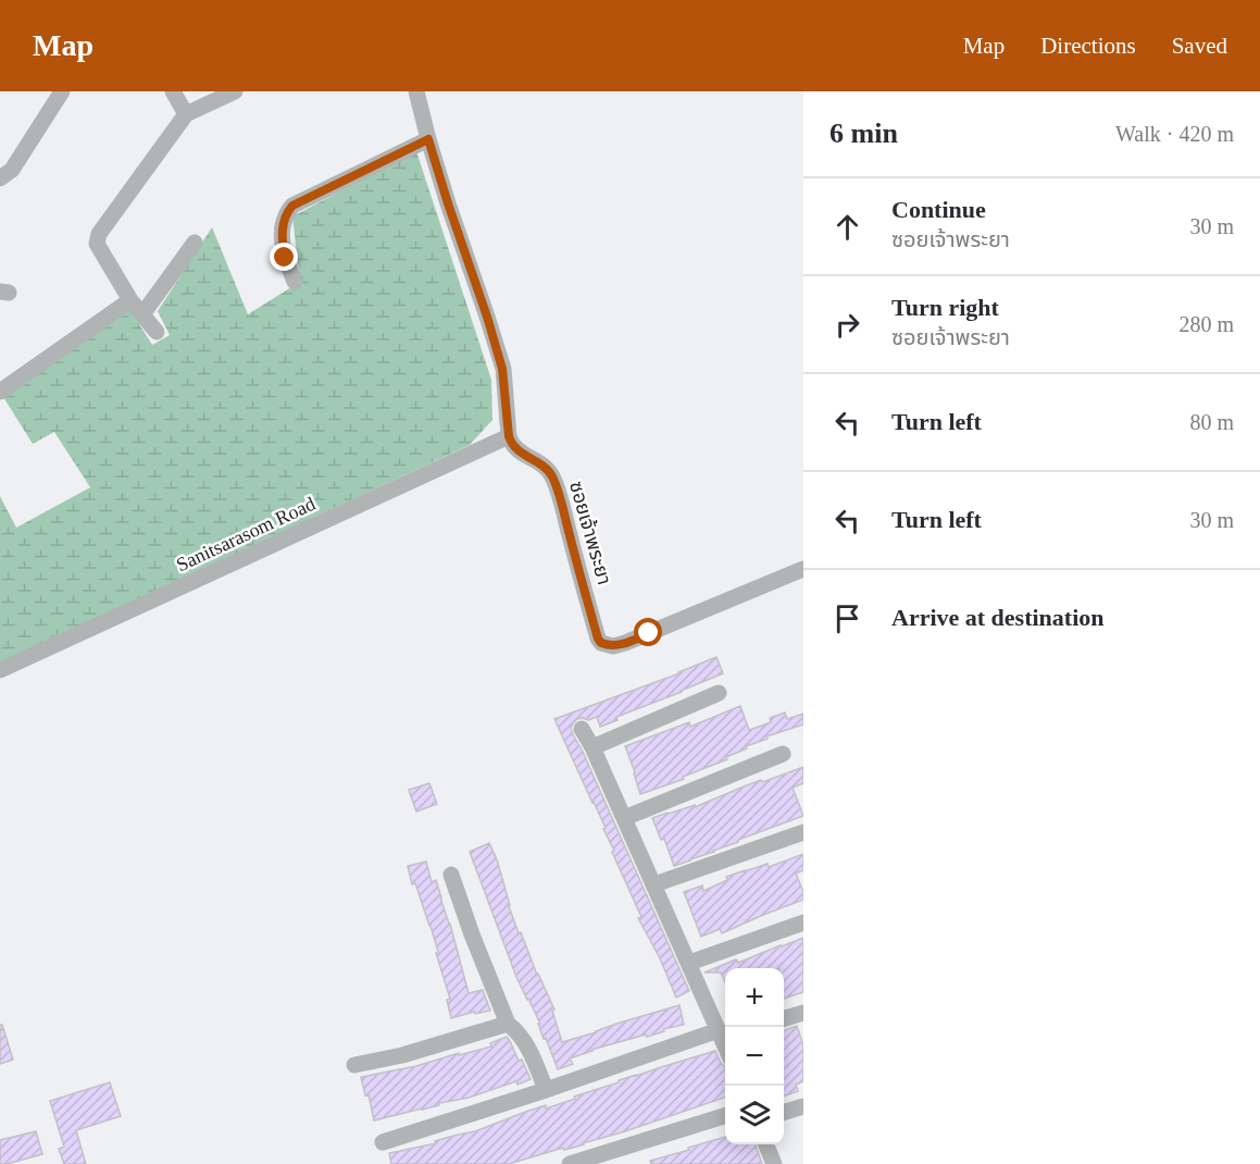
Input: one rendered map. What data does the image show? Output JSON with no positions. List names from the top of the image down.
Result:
{
  "streets": {
    "street": ["ซอยเจ้าพระยา", "Sanitsarasom Road"]
  },
  "crossings": [
    ["ซอยเจ้าพระยา", "Sanitsarasom Road"]
  ],
  "page": {
    "header": "Map",
    "nav": ["Map", "Directions", "Saved"],
    "heading": ["6 min", "Walk · 420 m"],
    "list": [
      ["Continue", "ซอยเจ้าพระยา", "30 m"],
      ["Turn right", "ซอยเจ้าพระยา", "280 m"],
      ["Turn left", "80 m"],
      ["Turn left", "30 m"],
      "Arrive at destination"
    ],
    "map_buttons": ["+", "−"]
  }
}
